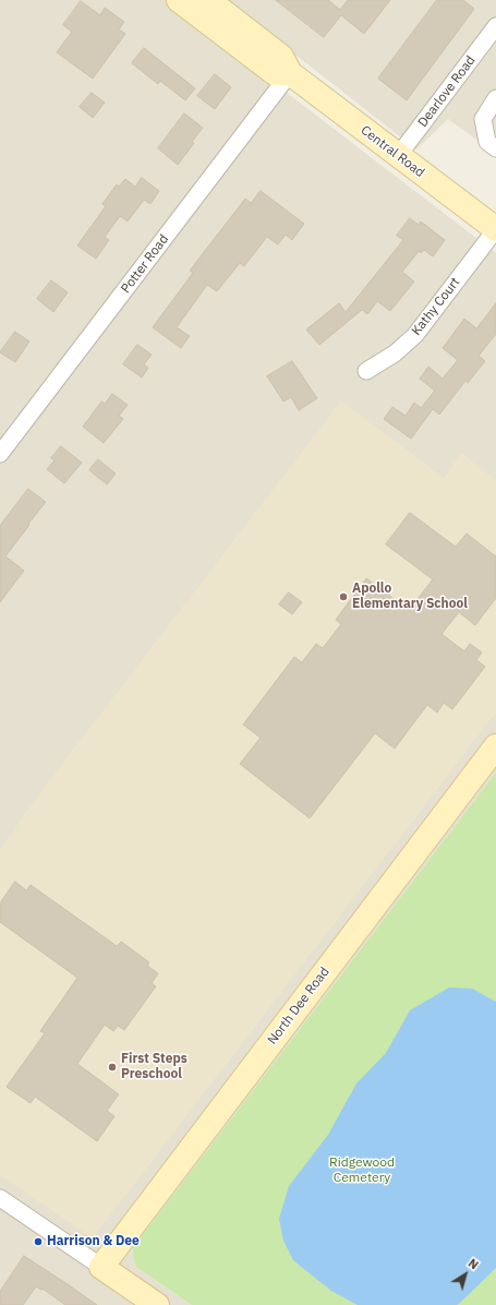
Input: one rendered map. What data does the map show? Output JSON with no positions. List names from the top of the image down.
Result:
{
  "streets": {
    "street": [
      "Dearlove Road",
      "Central Road",
      "Potter Road",
      "Kathy Court",
      "North Dee Road"
    ]
  },
  "crossings": [
    ["Dearlove Road", "Central Road"],
    ["Central Road", "Potter Road"],
    ["Central Road", "Kathy Court"]
  ],
  "parks": ["Ridgewood Cemetery"],
  "places": ["Apollo Elementary School", "First Steps Preschool", "Harrison & Dee"],
  "north": "top right"
}
